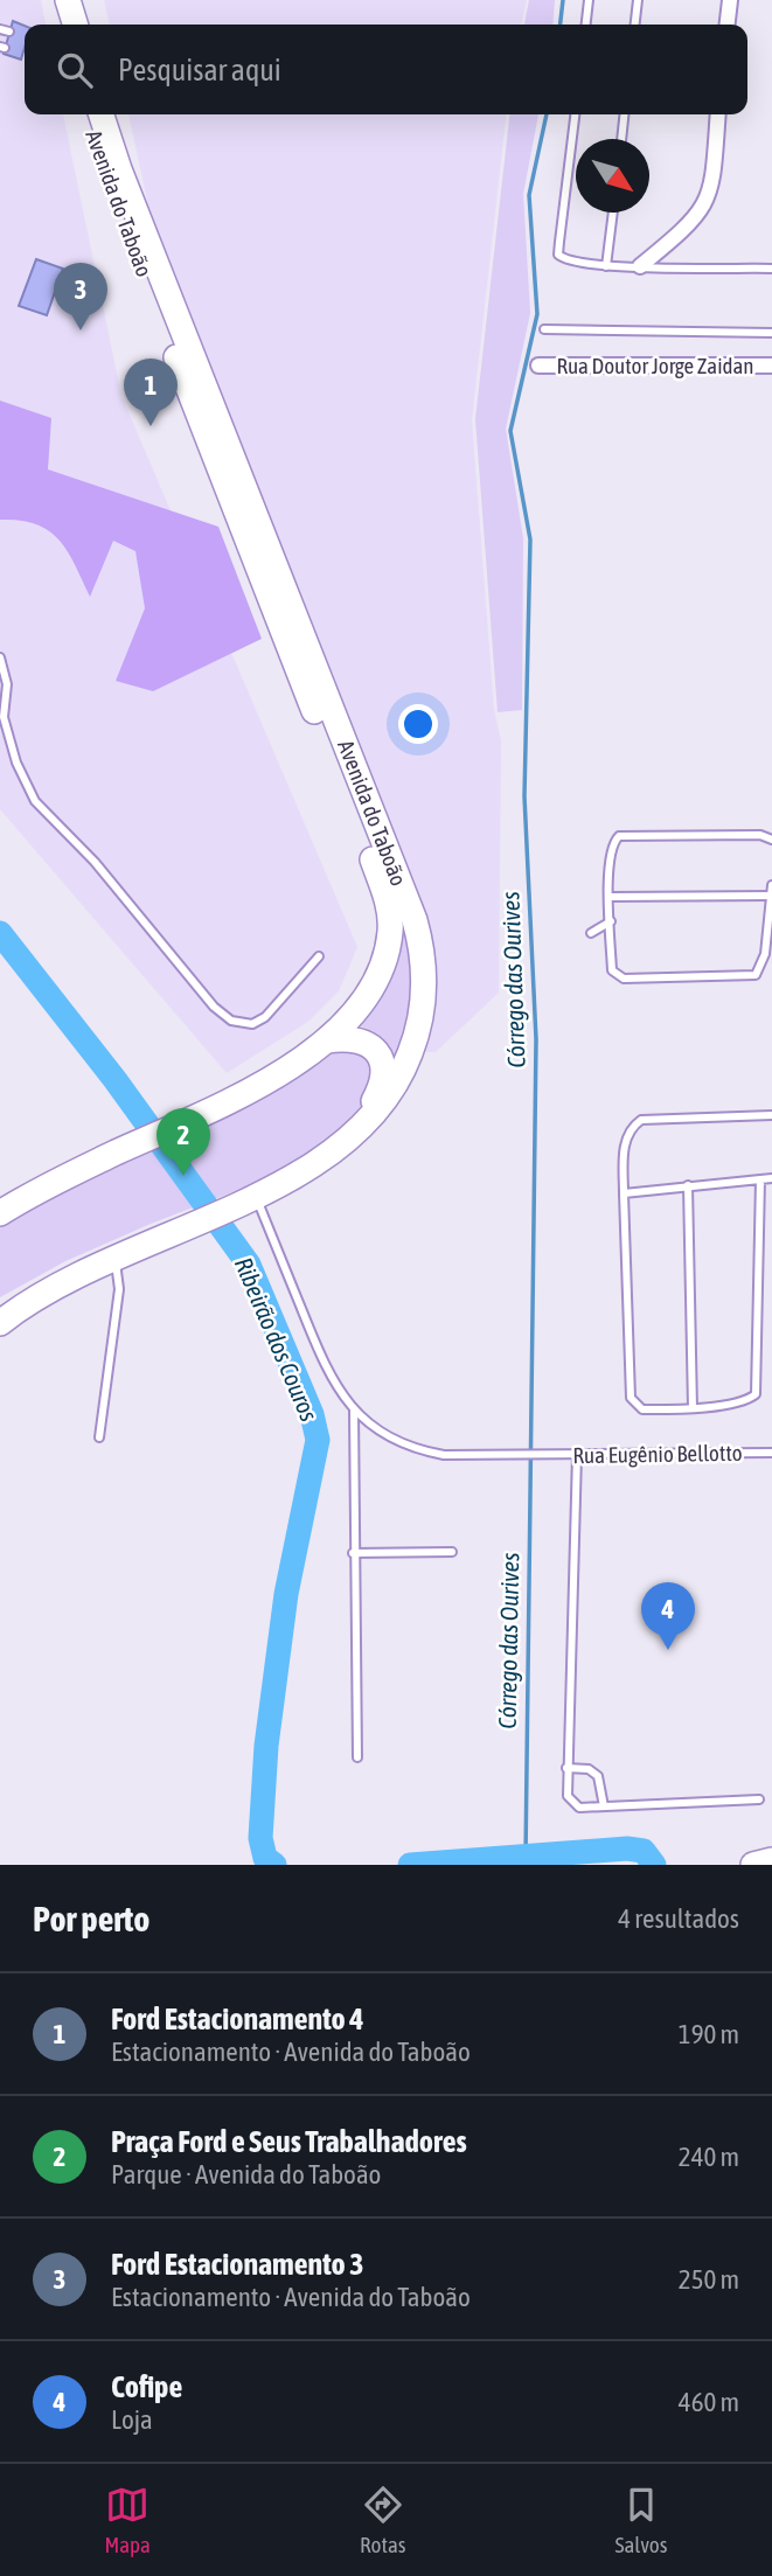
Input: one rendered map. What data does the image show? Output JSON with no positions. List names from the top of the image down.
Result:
{
  "streets": {
    "main road": ["Avenida do Taboão"],
    "street": ["Rua Doutor Jorge Zaidan"],
    "lane": ["Rua Eugênio Bellotto"]
  },
  "crossings": [
    ["Avenida do Taboão", "Rua Eugênio Bellotto"]
  ],
  "water": ["Córrego das Ourives", "Ribeirão dos Couros"],
  "north": "bottom right",
  "page": {
    "search": "Pesquisar aqui",
    "pins": [
      "3",
      "1",
      "2",
      "4"
    ],
    "heading": ["Por perto", "4 resultados"],
    "list": [
      {
        "mark": "1",
        "name": "Ford Estacionamento 4",
        "note": "Estacionamento · Avenida do Taboão",
        "value": "190 m"
      },
      {
        "mark": "2",
        "name": "Praça Ford e Seus Trabalhadores",
        "note": "Parque · Avenida do Taboão",
        "value": "240 m"
      },
      {
        "mark": "3",
        "name": "Ford Estacionamento 3",
        "note": "Estacionamento · Avenida do Taboão",
        "value": "250 m"
      },
      {
        "mark": "4",
        "name": "Cofipe",
        "note": "Loja",
        "value": "460 m"
      }
    ],
    "nav": ["Mapa", "Rotas", "Salvos"]
  }
}
